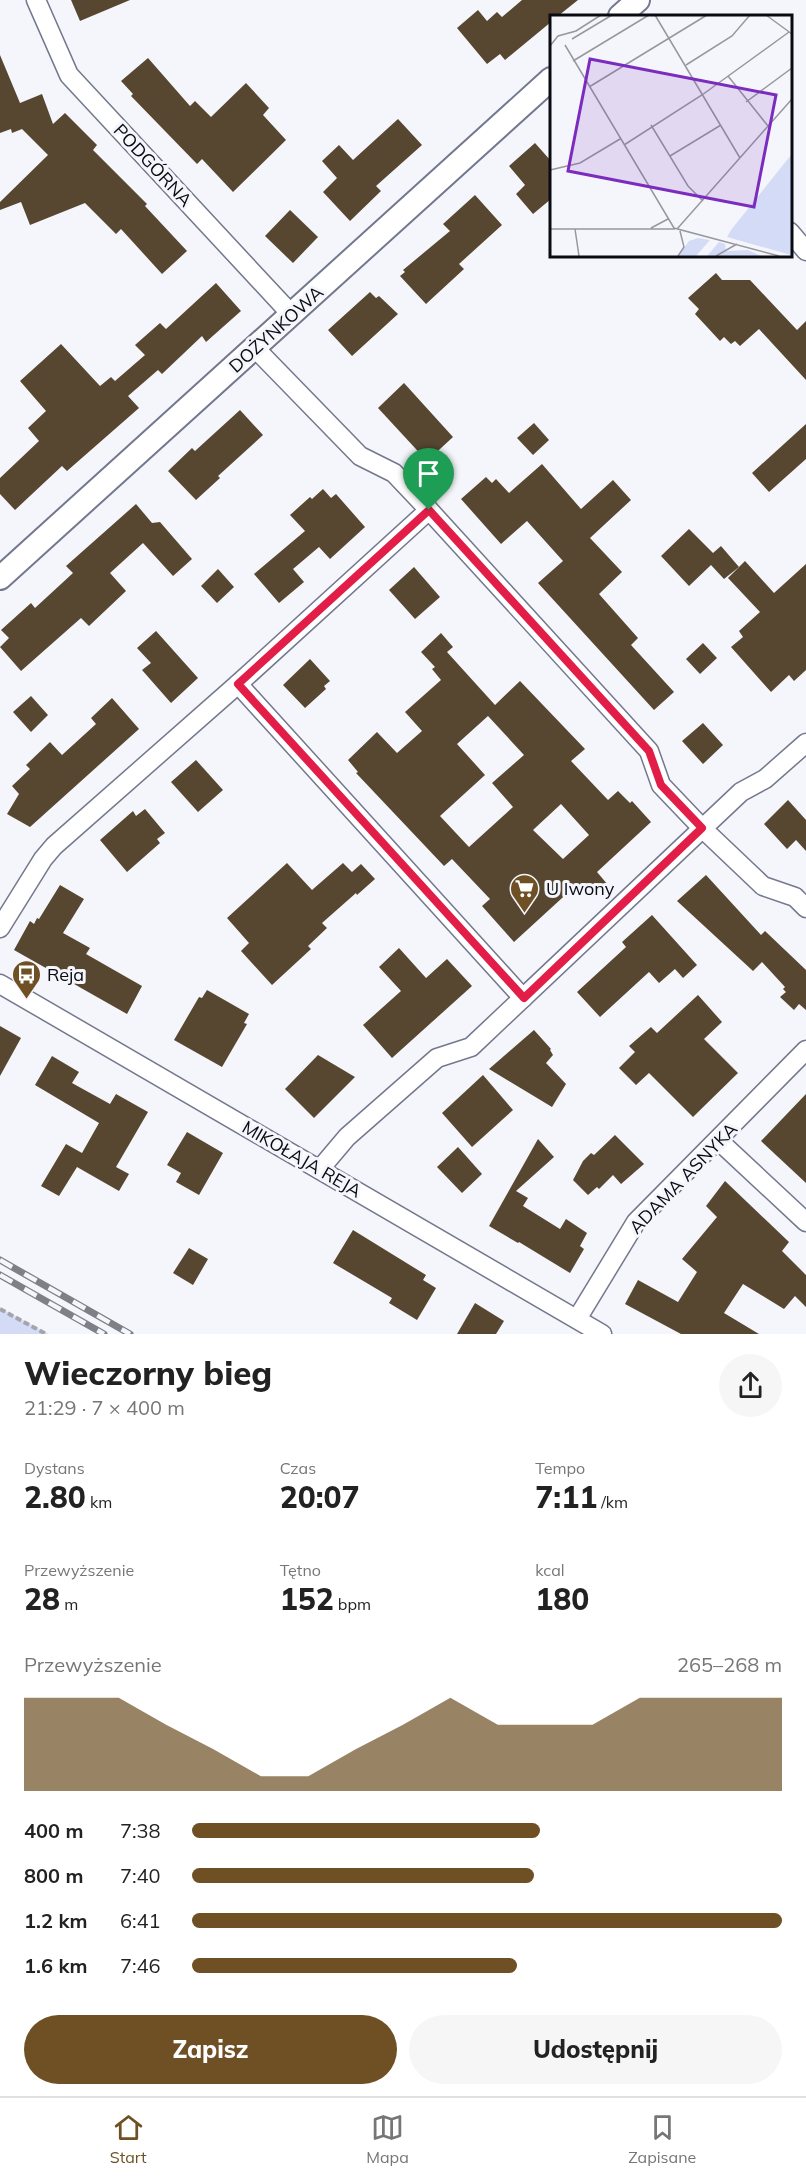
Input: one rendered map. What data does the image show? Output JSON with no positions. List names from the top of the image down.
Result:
{
  "streets": {
    "street": [
      "PODGÓRNA",
      "DOŻYNKOWA",
      "MIKOŁAJA REJA",
      "ADAMA ASNYKA"
    ]
  },
  "crossings": [
    ["PODGÓRNA", "DOŻYNKOWA"],
    ["MIKOŁAJA REJA", "ADAMA ASNYKA"]
  ],
  "places": {
    "supermarket": ["U Iwony"],
    "bus stop": ["Reja"]
  },
  "page": {
    "heading": ["Wieczorny bieg", "21:29 · 7 × 400 m"],
    "stats": [
      ["Dystans", "2.80 km"],
      ["Czas", "20:07"],
      ["Tempo", "7:11 /km"],
      ["Przewyższenie", "28 m"],
      ["Tętno", "152 bpm"],
      ["kcal", "180"]
    ],
    "chart": ["Przewyższenie", "265–268 m"],
    "list": [
      {
        "name": "400 m",
        "note": "7:38"
      },
      {
        "name": "800 m",
        "note": "7:40"
      },
      {
        "name": "1.2 km",
        "note": "6:41"
      },
      {
        "name": "1.6 km",
        "note": "7:46"
      }
    ],
    "buttons": ["Zapisz", "Udostępnij"],
    "tabs": ["Start", "Mapa", "Zapisane"]
  }
}
